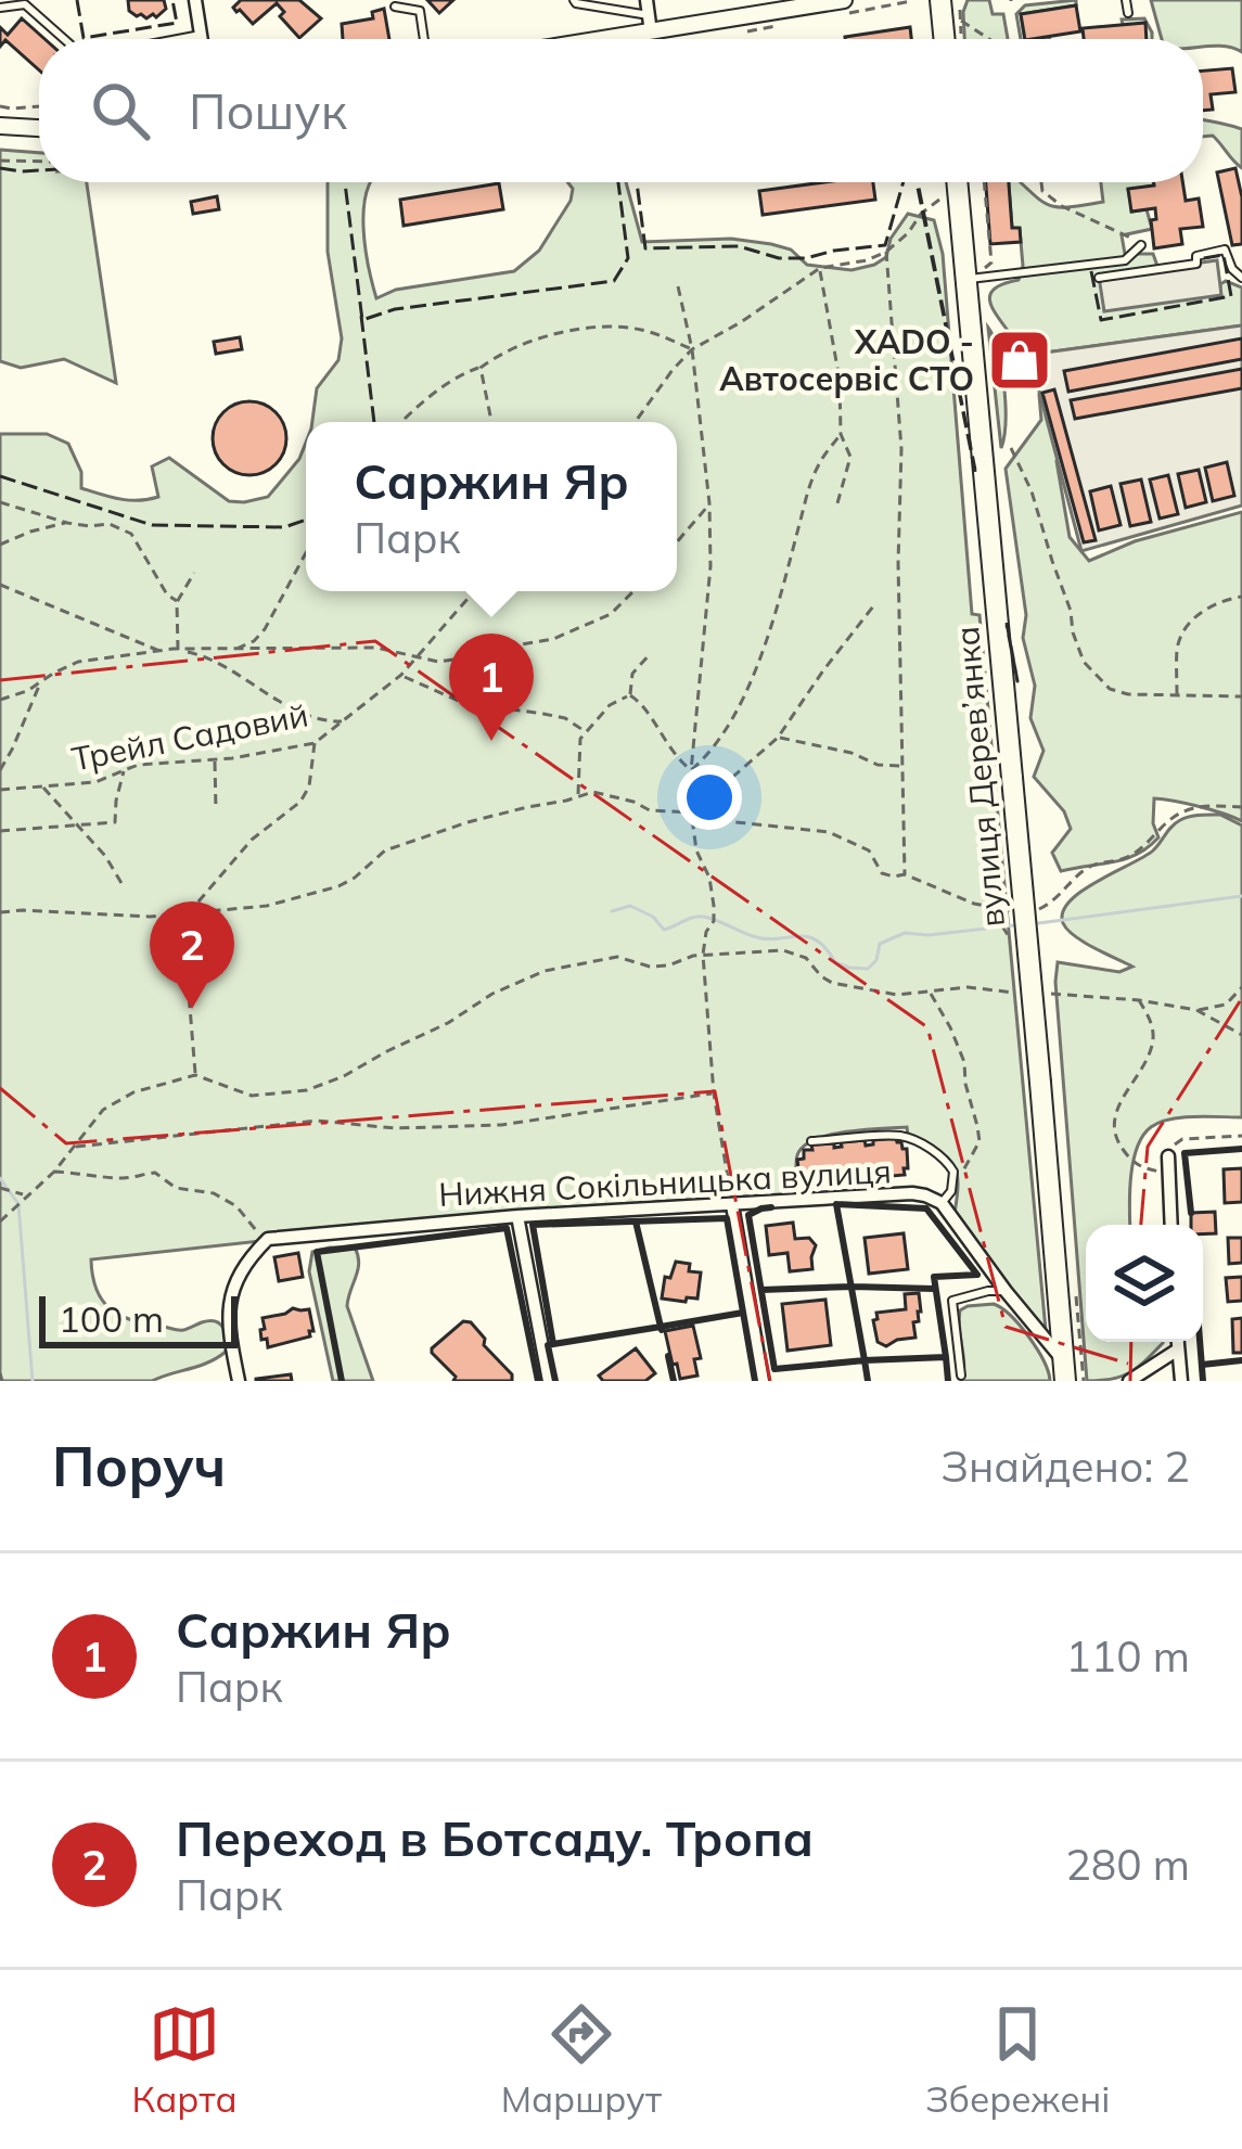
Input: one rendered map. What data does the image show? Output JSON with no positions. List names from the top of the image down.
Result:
{
  "streets": {
    "main road": ["вулиця Дерев’янка"],
    "street": ["Нижня Сокільницька вулиця"],
    "path": ["Трейл Садовий"]
  },
  "places": {
    "shop": ["XADO - Автосервіс СТО"]
  },
  "scale_bar": "100 m",
  "page": {
    "search": "Пошук",
    "popup": ["Саржин Яр", "Парк"],
    "pins": ["1", "2"],
    "scale": "100 m",
    "heading": ["Поруч", "Знайдено: 2"],
    "list": [
      {
        "mark": "1",
        "name": "Саржин Яр",
        "note": "Парк",
        "value": "110 m"
      },
      {
        "mark": "2",
        "name": "Переход в Ботсаду. Тропа",
        "note": "Парк",
        "value": "280 m"
      }
    ],
    "nav": ["Карта", "Маршрут", "Збережені"]
  }
}
